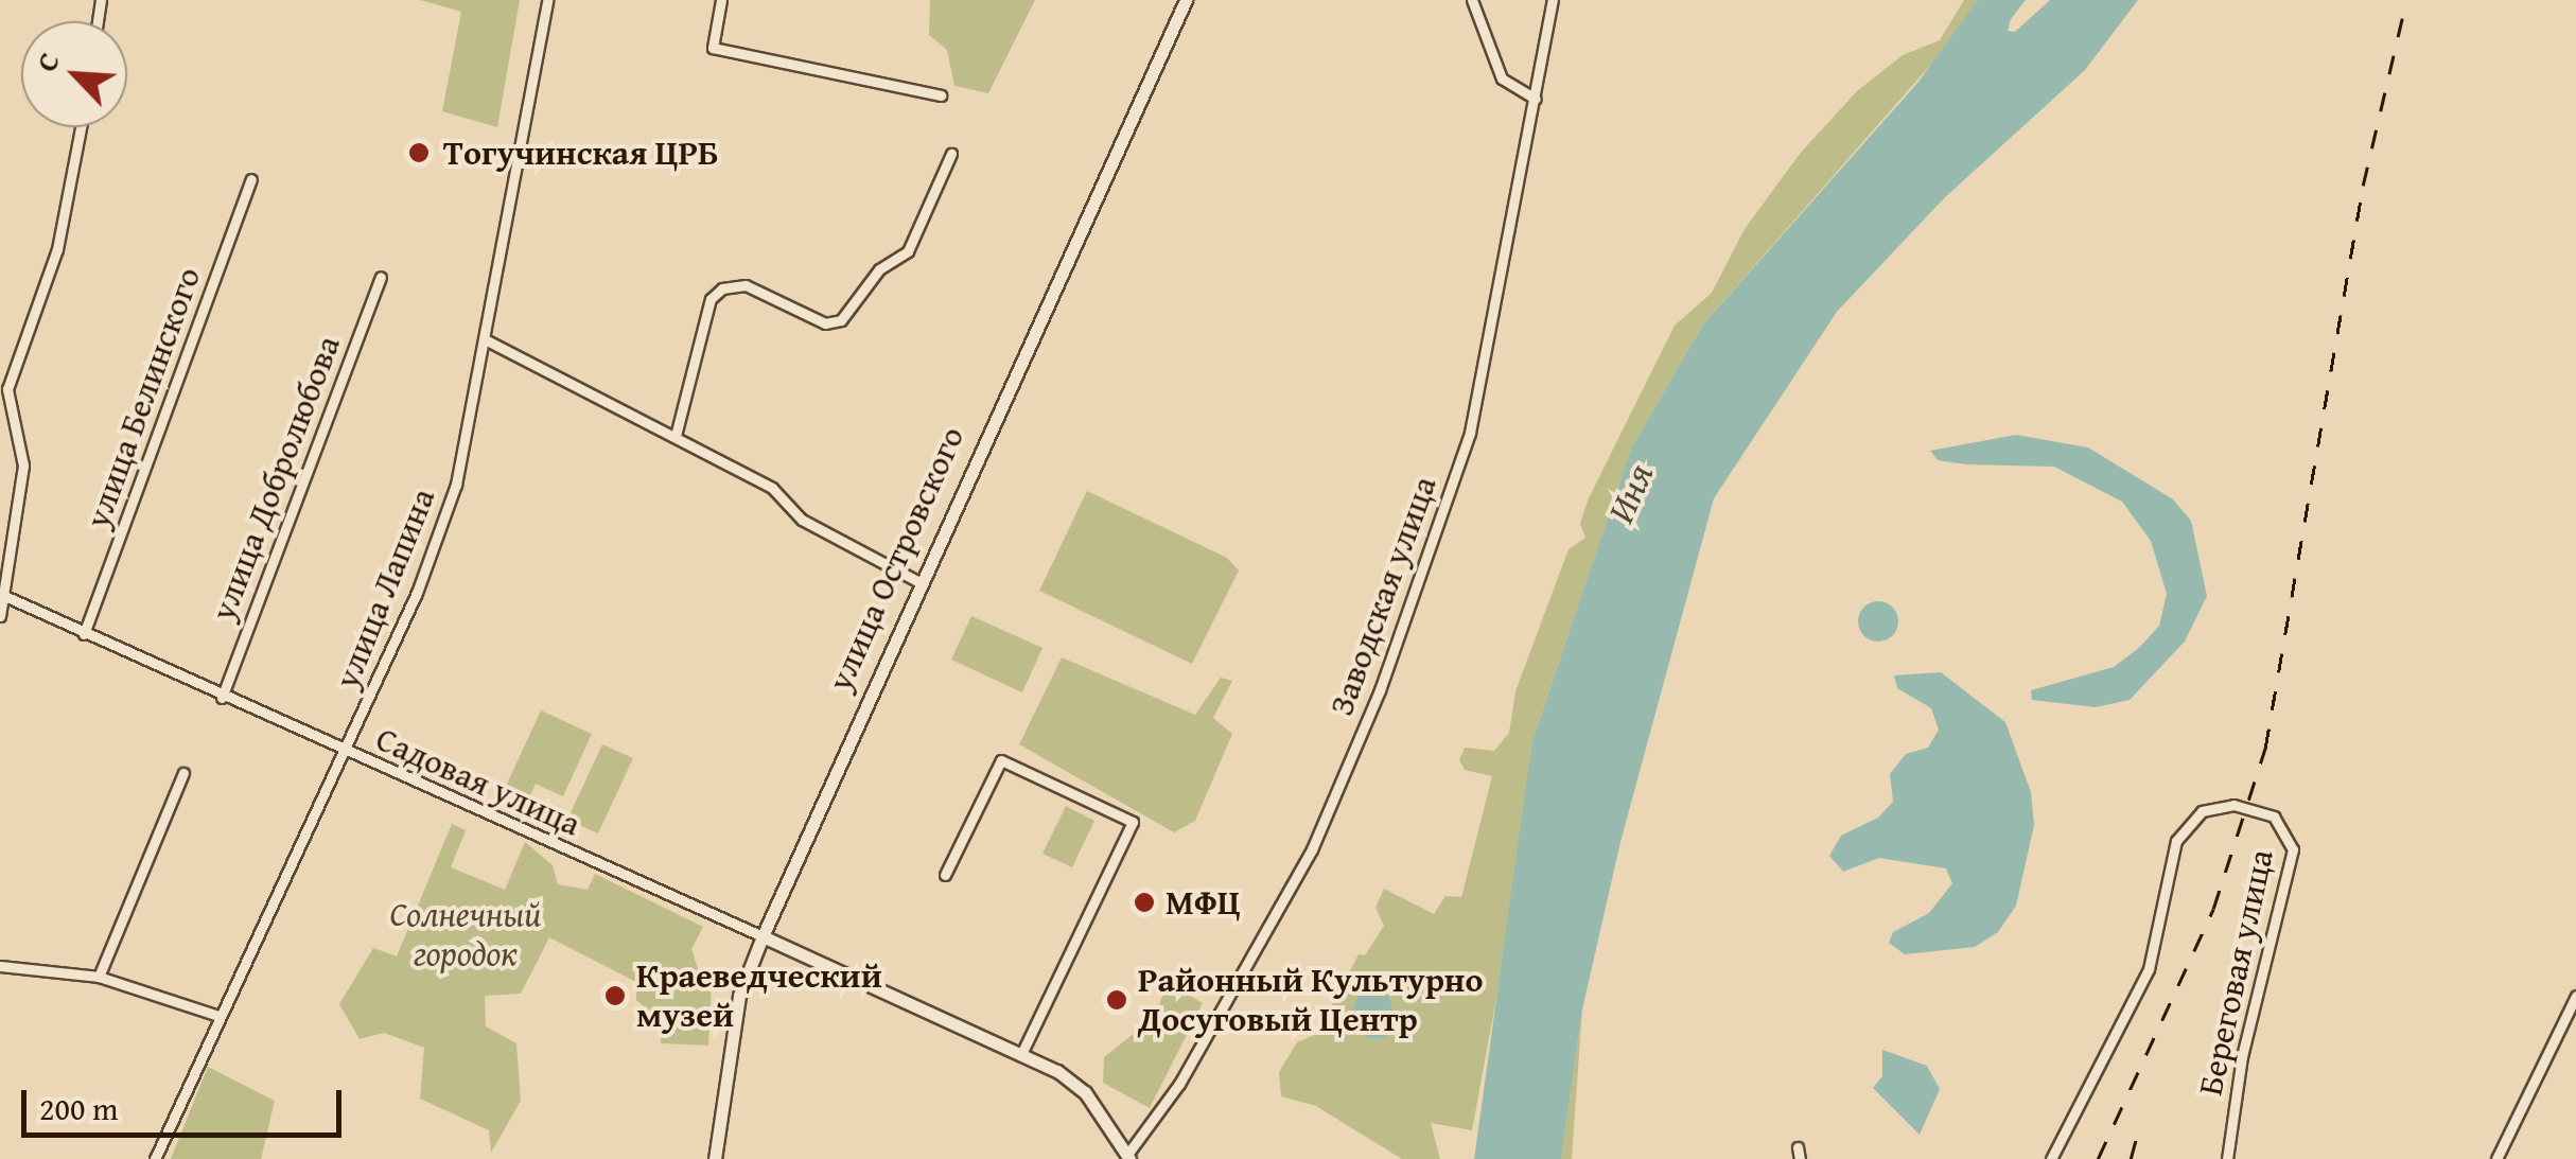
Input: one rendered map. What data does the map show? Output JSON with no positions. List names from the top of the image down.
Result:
{
  "streets": {
    "street": [
      "улица Белинского",
      "улица Добролюбова",
      "улица Островского",
      "улица Лапина",
      "Заводская улица",
      "Садовая улица",
      "Береговая улица"
    ]
  },
  "crossings": [
    ["улица Белинского", "Садовая улица"],
    ["улица Добролюбова", "Садовая улица"],
    ["улица Островского", "Садовая улица"],
    ["улица Лапина", "Садовая улица"]
  ],
  "water": ["Иня"],
  "parks": ["Солнечный городок"],
  "places": [
    "Тогучинская ЦРБ",
    "МФЦ",
    "Краеведческий музей",
    "Районный Культурно Досуговый Центр"
  ],
  "scale_bar": "200 m",
  "north": "top left"
}
